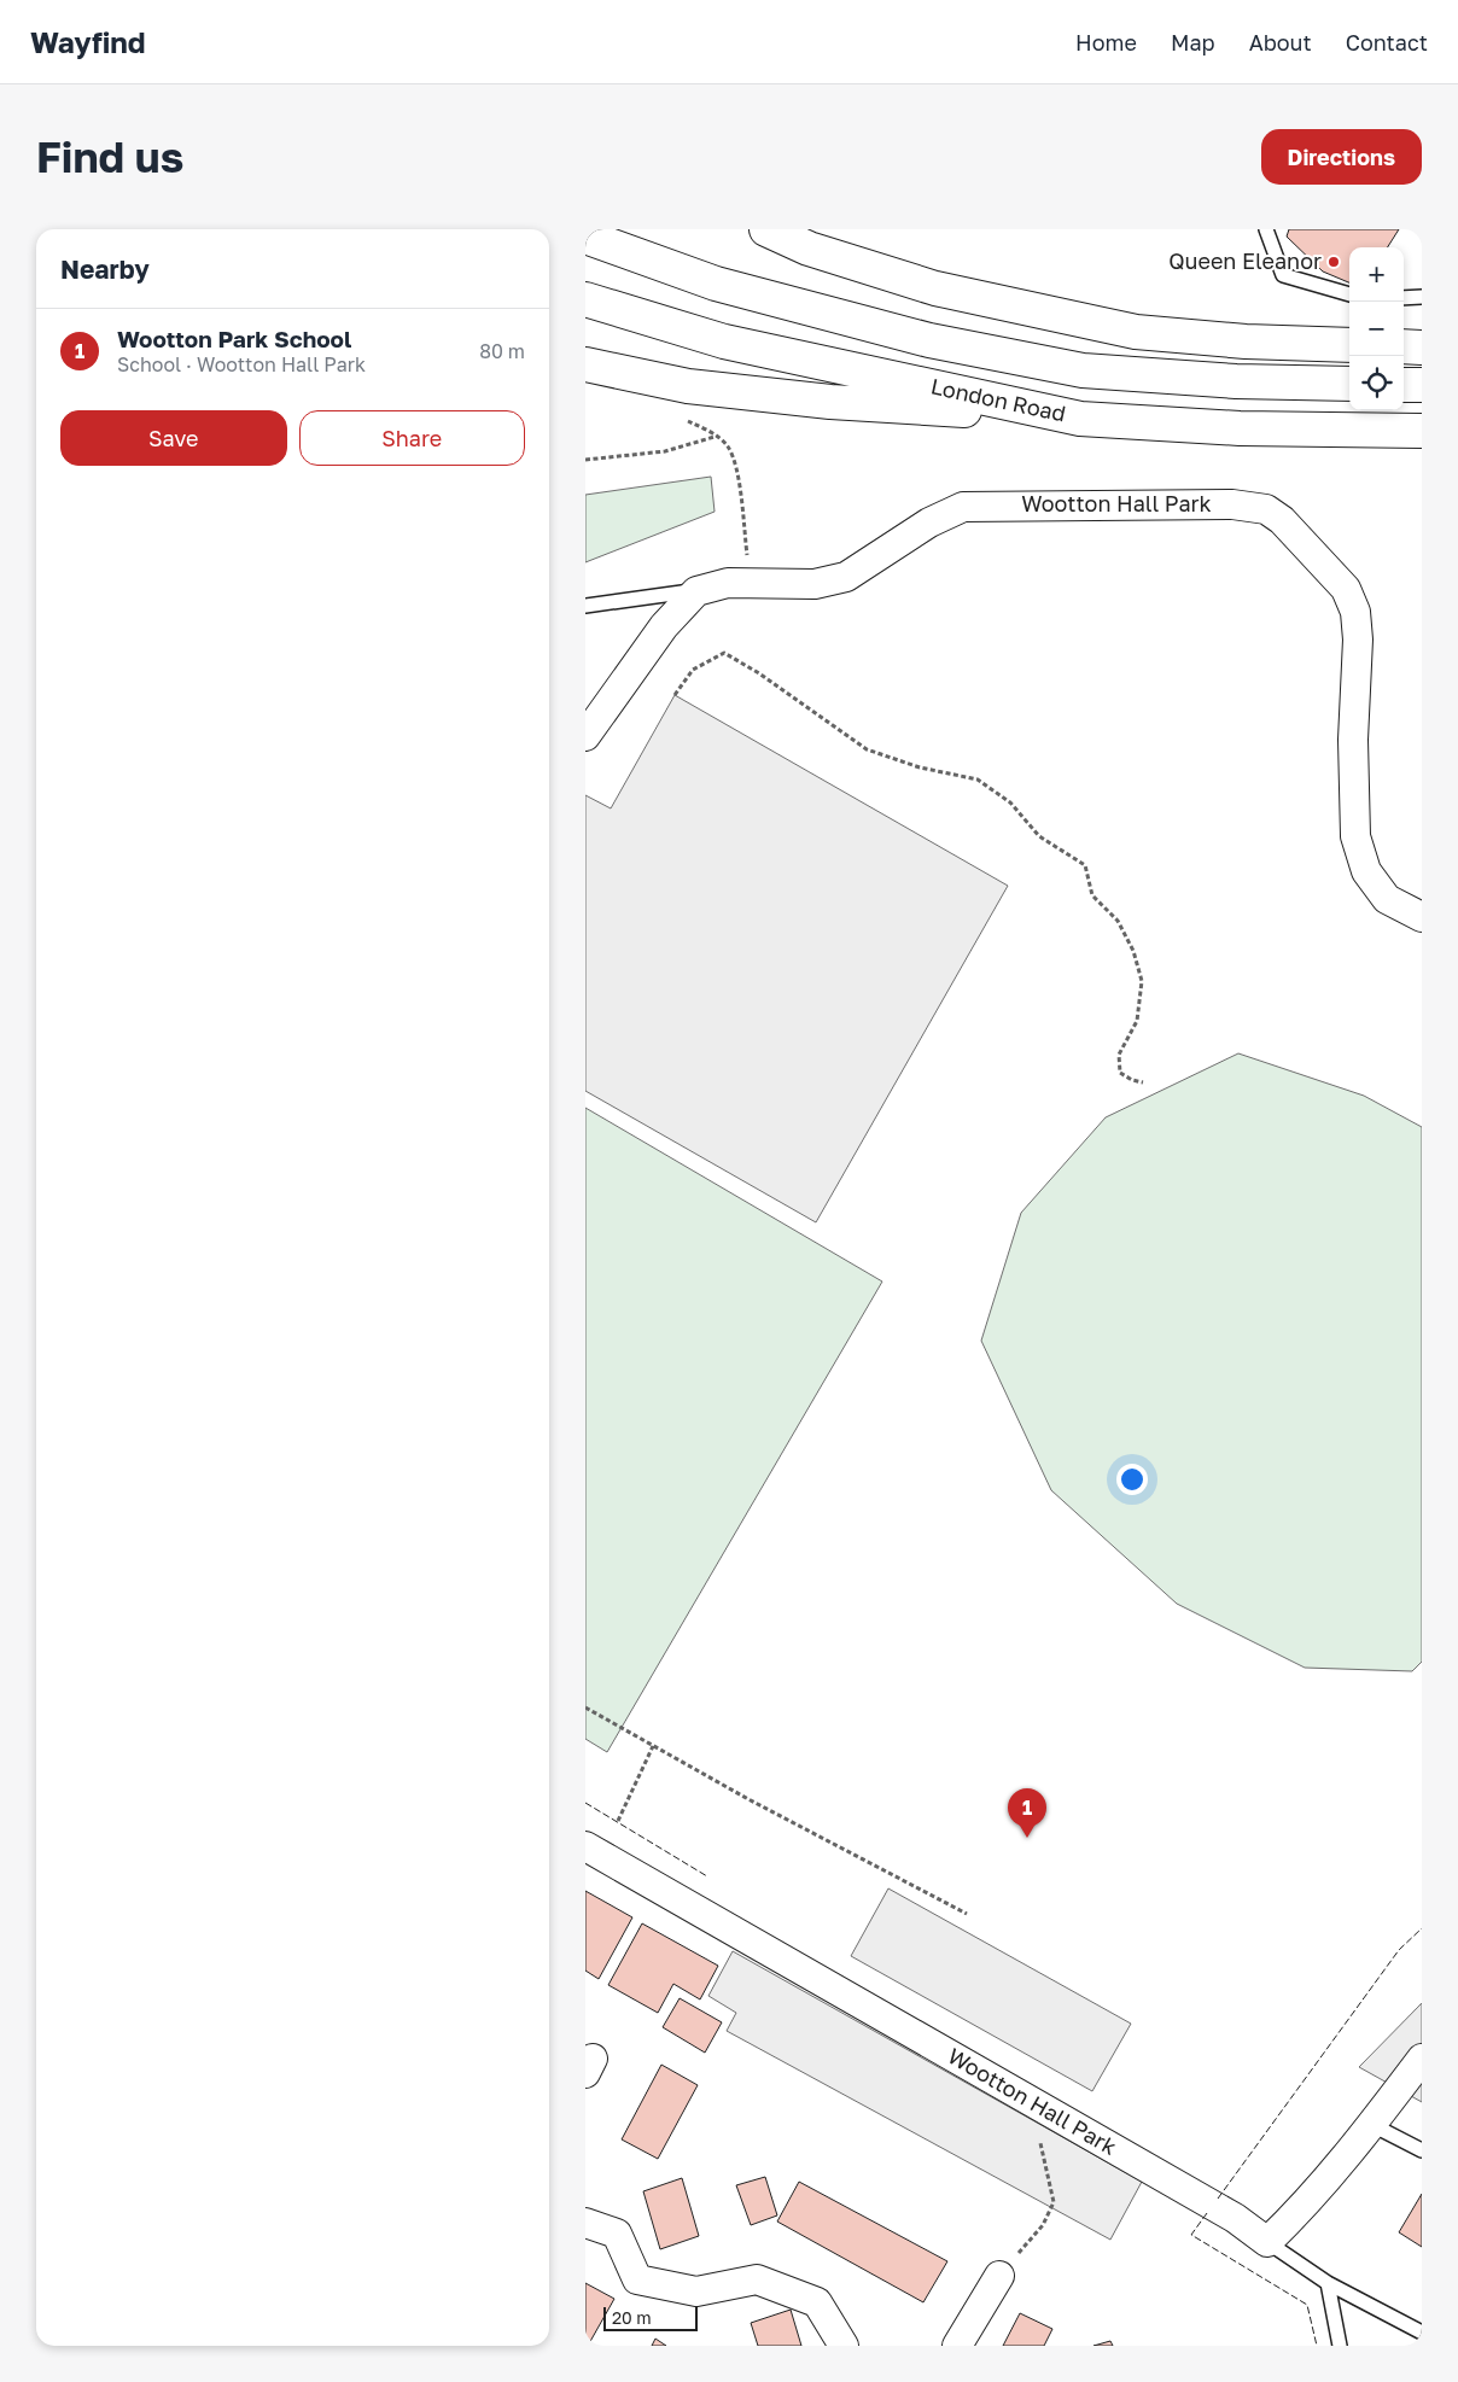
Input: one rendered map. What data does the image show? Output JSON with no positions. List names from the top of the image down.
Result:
{
  "streets": {
    "highway": ["London Road"],
    "street": ["Wootton Hall Park"]
  },
  "places": ["Queen Eleanor"],
  "scale_bar": "20 m",
  "page": {
    "header": "Wayfind",
    "nav": [
      "Home",
      "Map",
      "About",
      "Contact"
    ],
    "buttons": [
      "Directions",
      ["Save", "Share"]
    ],
    "title": "Find us",
    "heading": "Nearby",
    "map_buttons": ["+", "−"],
    "list": [
      {
        "mark": "1",
        "name": "Wootton Park School",
        "note": "School · Wootton Hall Park",
        "value": "80 m"
      }
    ],
    "pins": "1",
    "scale": "20 m"
  }
}
